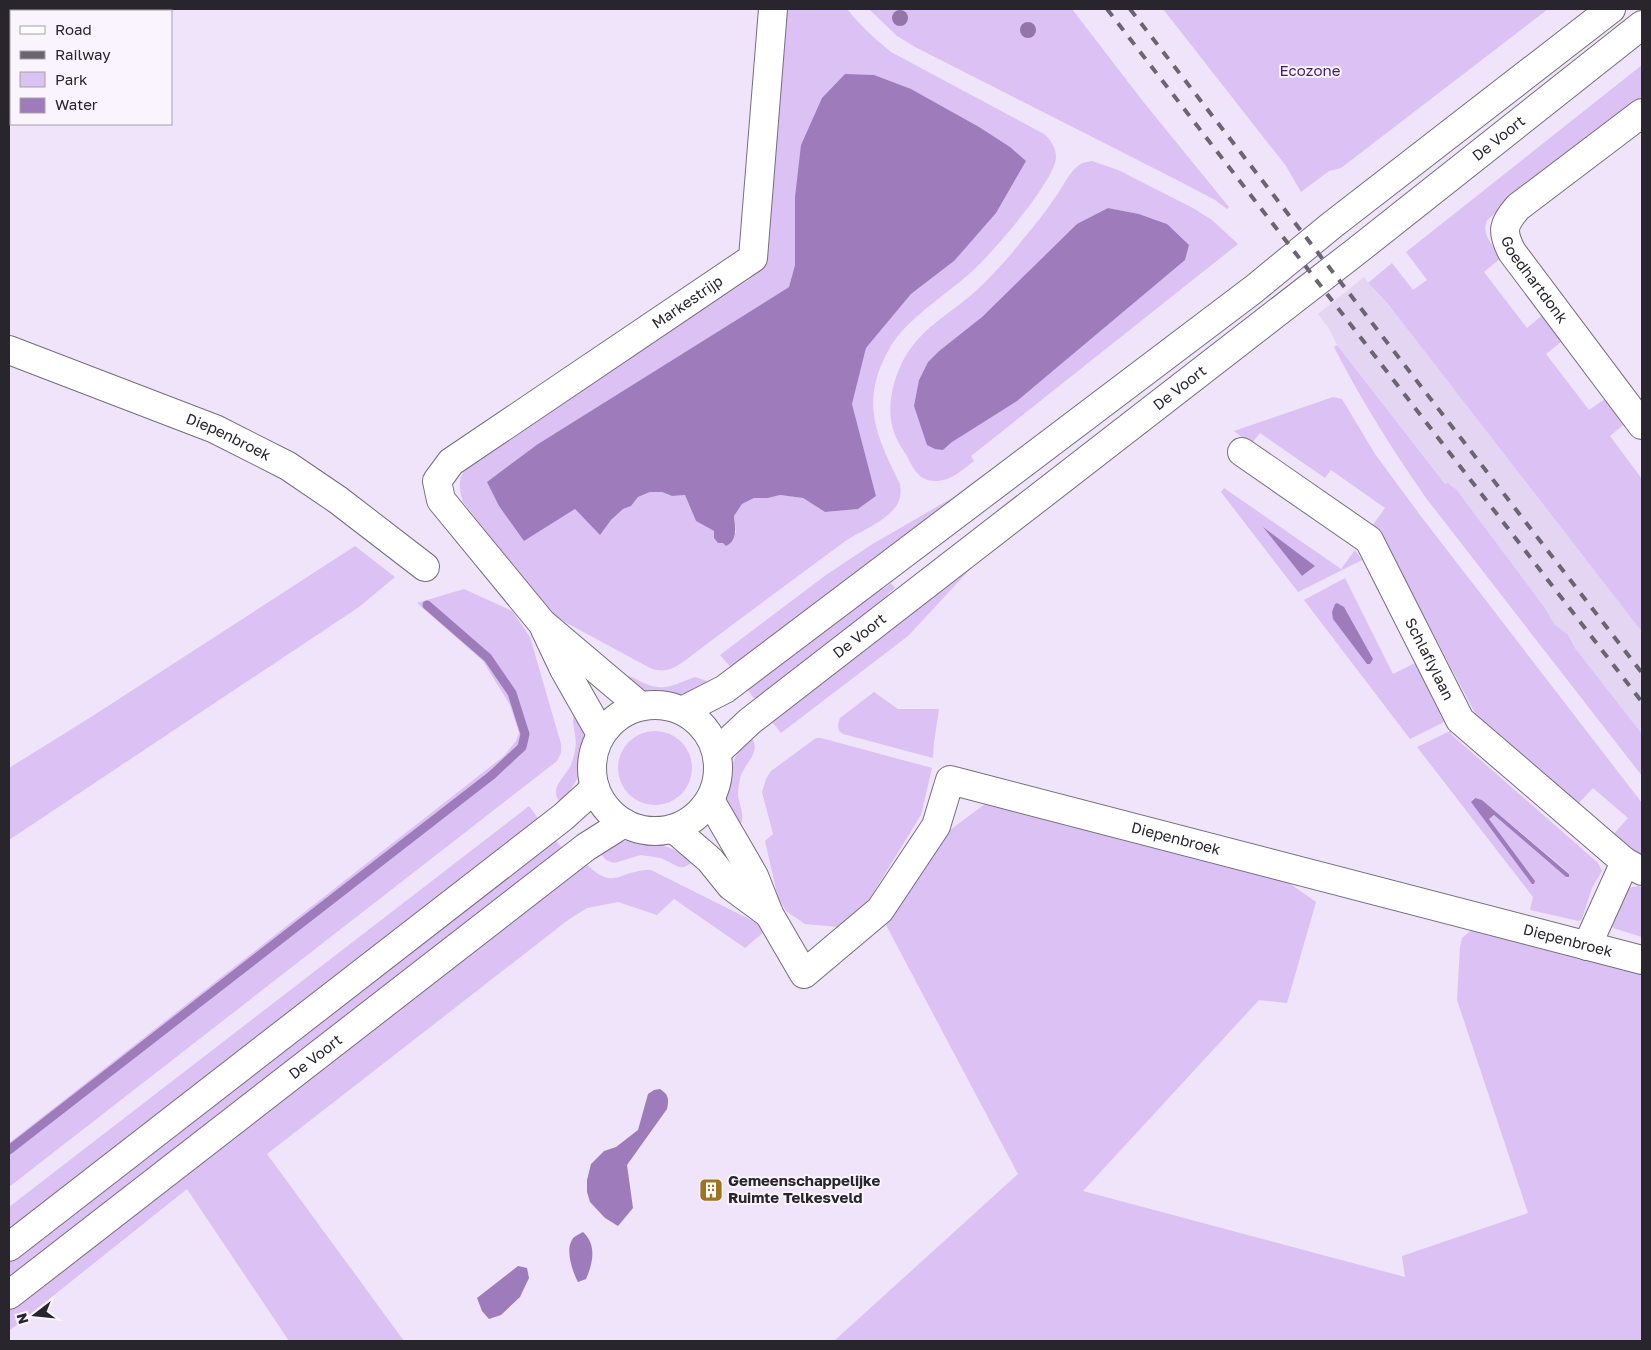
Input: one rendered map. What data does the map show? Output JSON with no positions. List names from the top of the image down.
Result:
{
  "streets": {
    "street": [
      "De Voort",
      "Goedhartdonk",
      "Markestrijp",
      "Diepenbroek",
      "Schlaflylaan"
    ]
  },
  "crossings": [
    ["Diepenbroek", "Schlaflylaan"]
  ],
  "parks": ["Ecozone"],
  "places": {
    "building": ["Gemeenschappelijke Ruimte Telkesveld"]
  },
  "legend": [
    "Road",
    "Railway",
    "Park",
    "Water"
  ],
  "north": "left"
}
